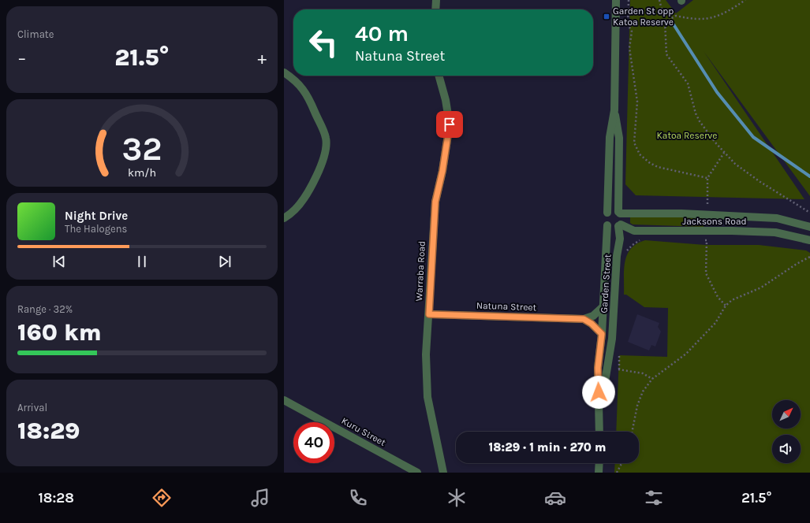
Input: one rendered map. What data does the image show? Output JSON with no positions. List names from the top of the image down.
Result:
{
  "streets": {
    "street": [
      "Jacksons Road",
      "Warraba Road",
      "Garden Street",
      "Natuna Street",
      "Kuru Street"
    ]
  },
  "crossings": [
    ["Jacksons Road", "Garden Street"],
    ["Warraba Road", "Natuna Street"],
    ["Garden Street", "Natuna Street"]
  ],
  "parks": ["Katoa Reserve"],
  "places": {
    "transit": ["Garden St opp Katoa Reserve"]
  },
  "north": "top right",
  "page": {
    "tile": [
      "Climate",
      ["Range · 32%", "160 km"],
      ["Arrival", "18:29"]
    ],
    "turn": ["40 m", "Natuna Street"],
    "heat": ["−", "21.5°", "+"],
    "song": ["Night Drive", "The Halogens"],
    "limit": "40",
    "trip": "18:29 · 1 min · 270 m",
    "tabs": ["18:28", "21.5°"],
    "gauge": ["32", "km/h"]
  }
}
